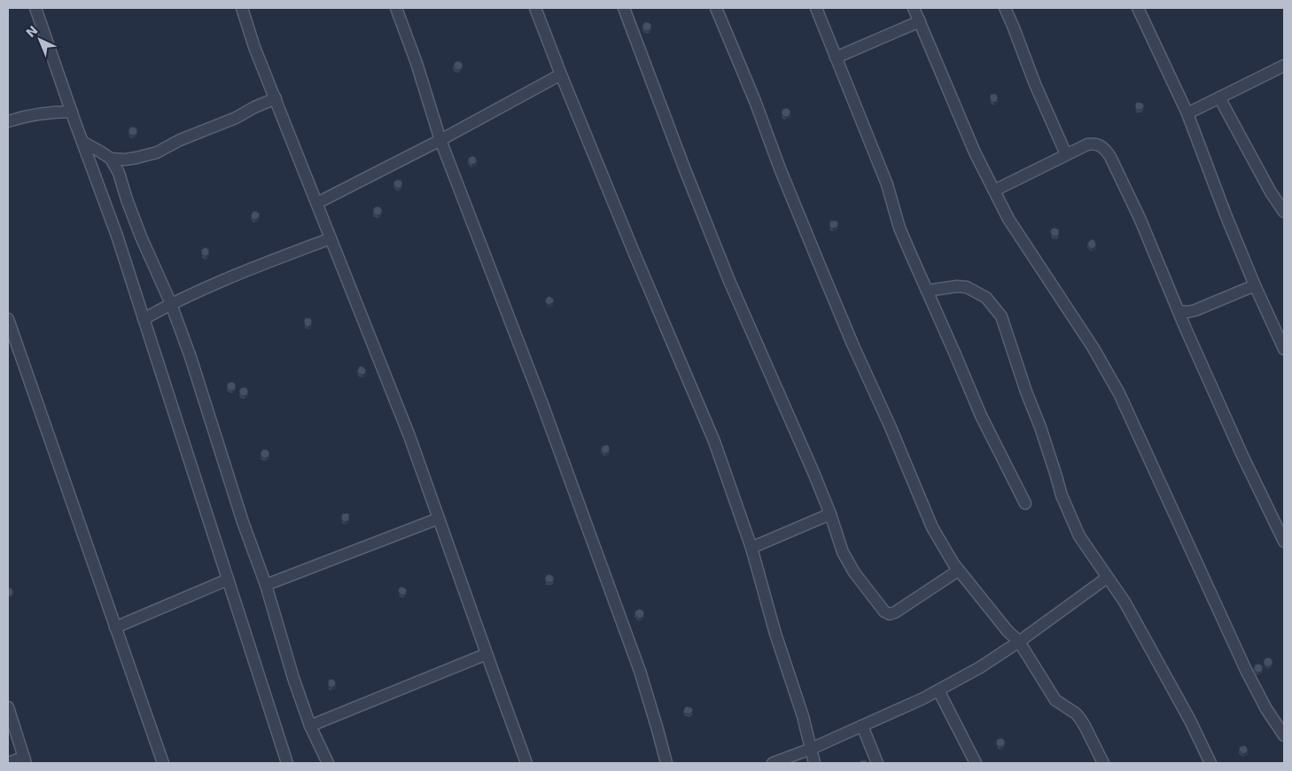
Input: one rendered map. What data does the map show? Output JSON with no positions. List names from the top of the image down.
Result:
{
  "north": "top left"
}
